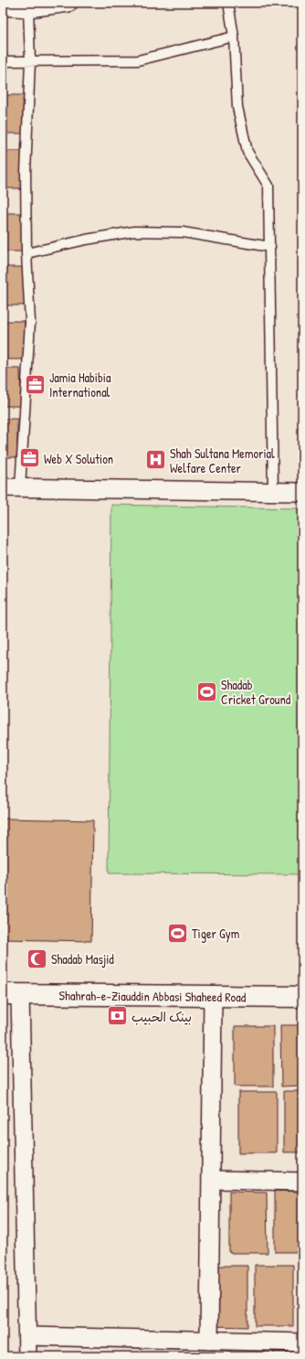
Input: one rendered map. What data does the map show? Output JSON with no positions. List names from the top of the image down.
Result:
{
  "streets": {
    "street": ["Shahrah-e-Ziauddin Abbasi Shaheed Road"]
  },
  "places": {
    "office": ["Jamia Habibia International", "Web X Solution"],
    "hospital": ["Shah Sultana Memorial Welfare Center"],
    "sports": ["Shadab Cricket Ground", "Tiger Gym"],
    "mosque": ["Shadab Masjid"],
    "bank": ["بينک الحبيب"]
  }
}
